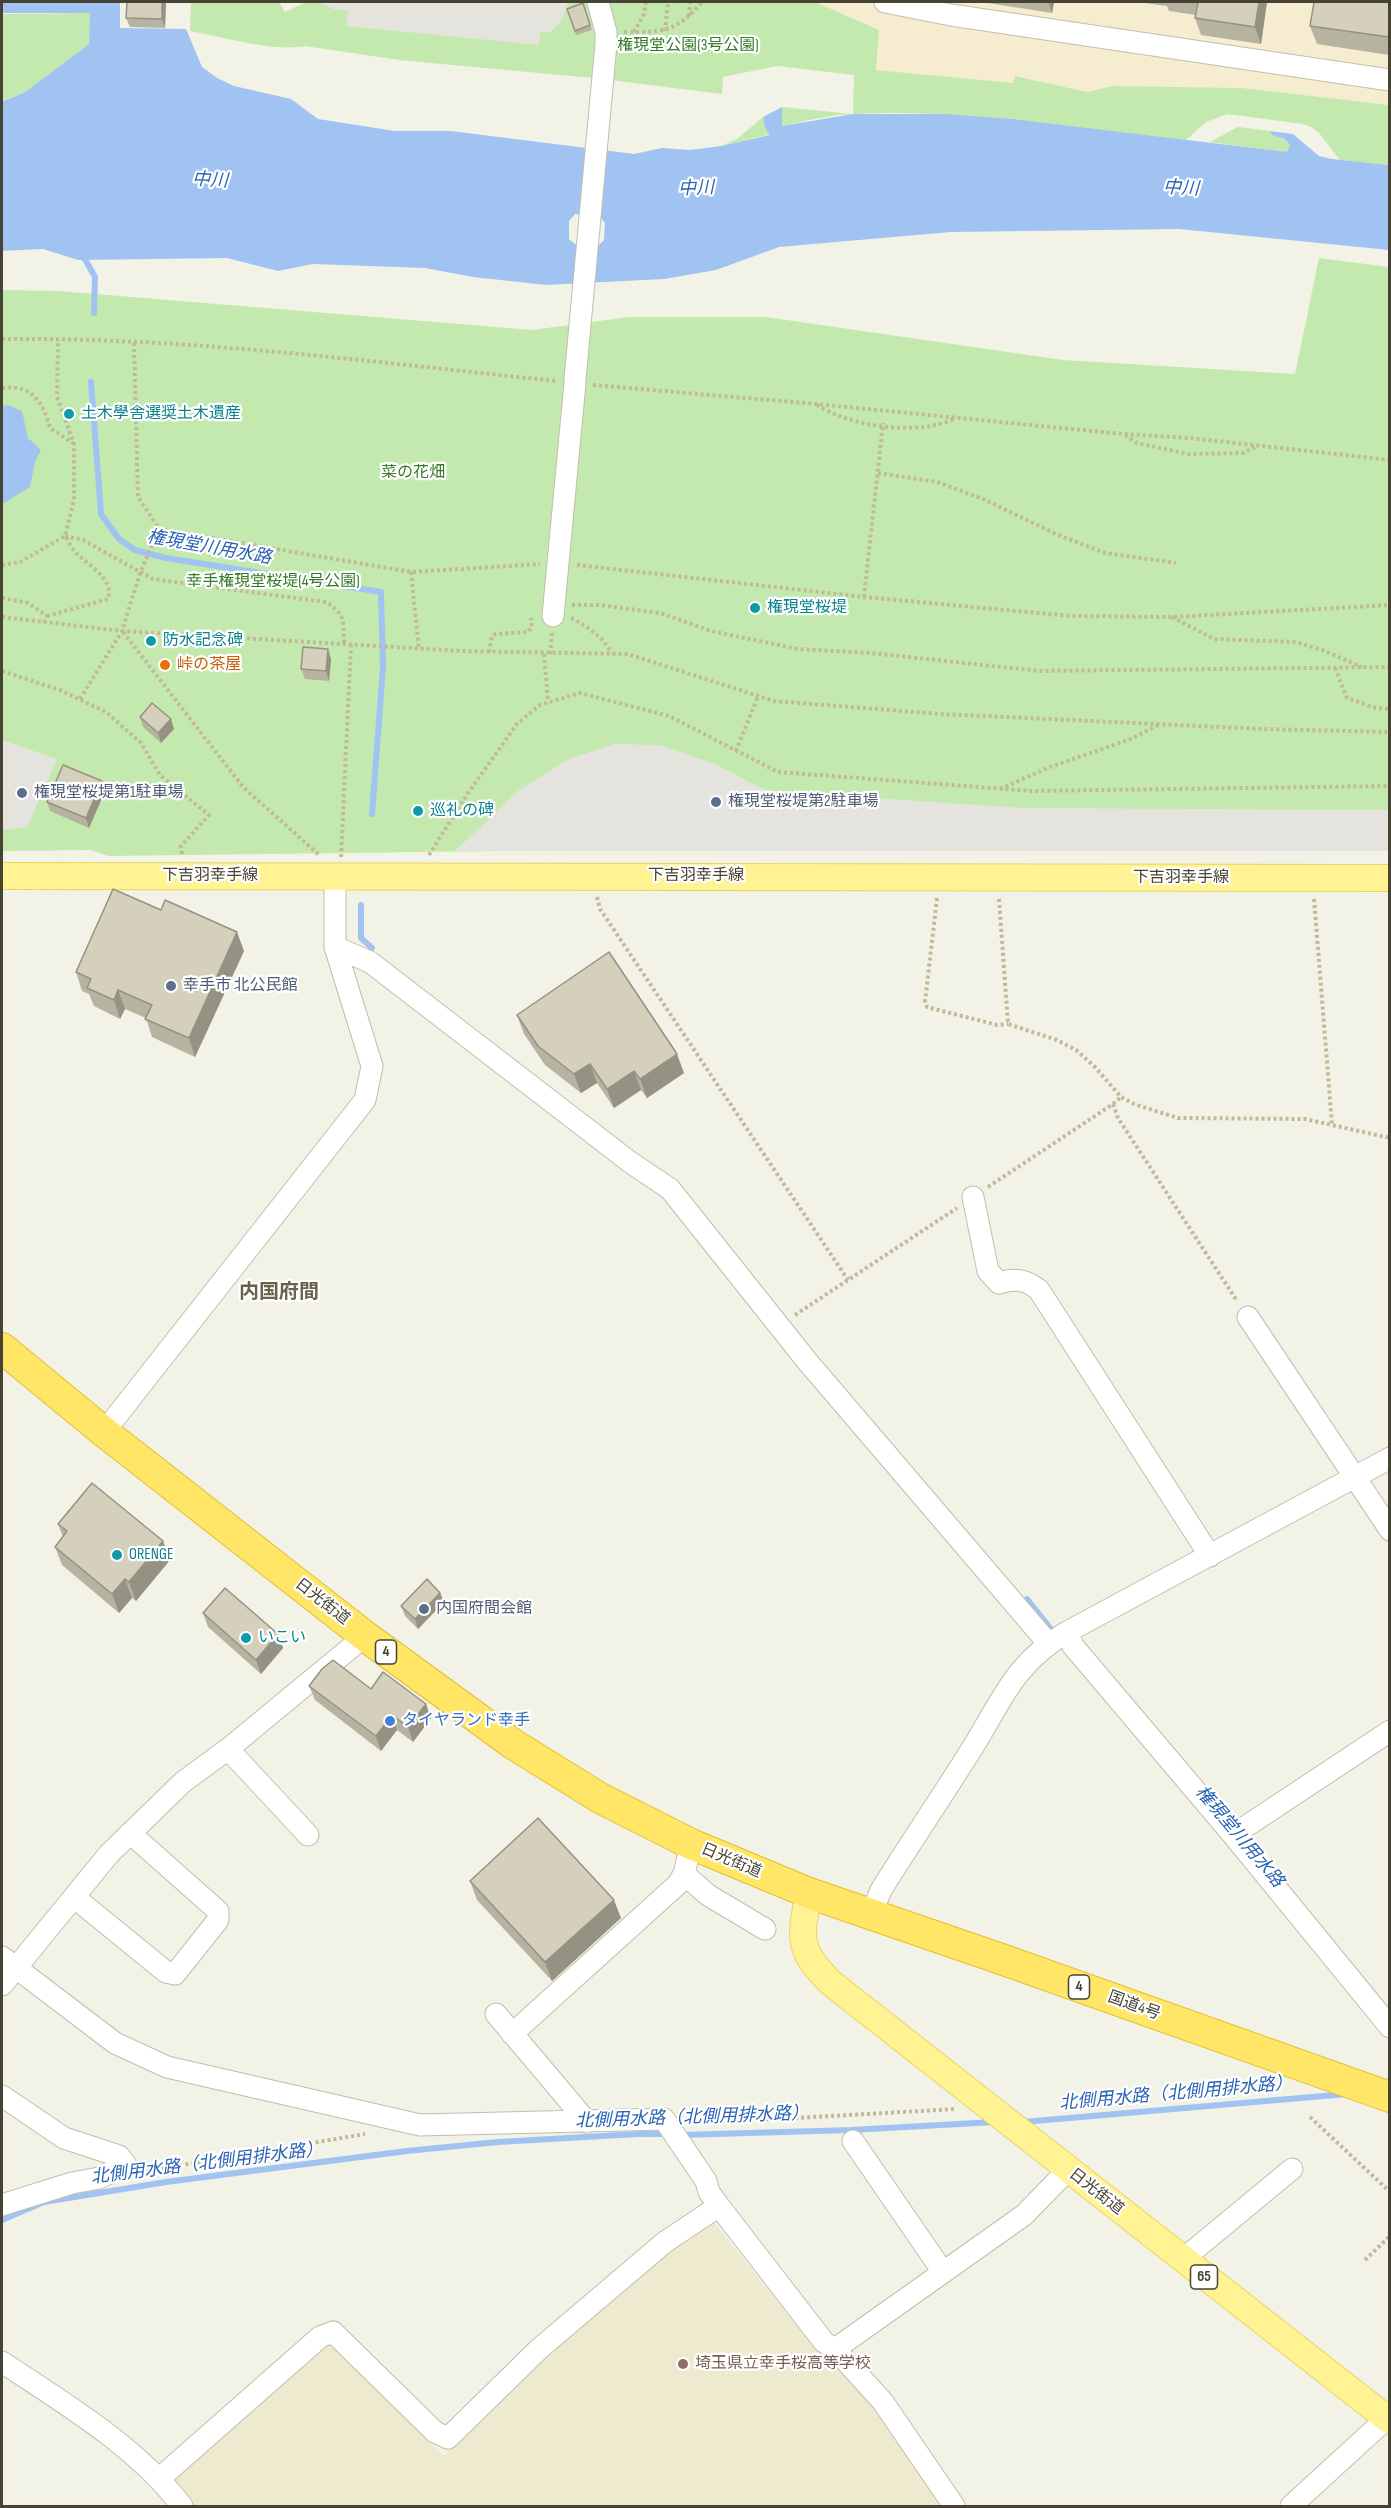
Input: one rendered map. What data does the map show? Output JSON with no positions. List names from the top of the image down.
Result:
{
  "streets": {
    "highway": ["日光街道", "4", "国道4号"],
    "main road": ["下吉羽幸手線", "65"]
  },
  "crossings": [
    ["日光街道", "国道4号"]
  ],
  "districts": ["内国府間"],
  "water": ["中川", "権現堂川用水路", "北側用水路（北側用排水路）"],
  "parks": ["権現堂公園(3号公園)", "菜の花畑", "幸手権現堂桜堤(4号公園)"],
  "places": [
    "土木學舎選奨土木遺産",
    "権現堂桜堤",
    "防水記念碑",
    "峠の茶屋",
    "権現堂桜堤第1駐車場",
    "権現堂桜堤第2駐車場",
    "巡礼の碑",
    "幸手市 北公民館",
    "ORENGE",
    "内国府間会館",
    "いこい",
    "タイヤランド幸手",
    "埼玉県立幸手桜高等学校"
  ]
}
